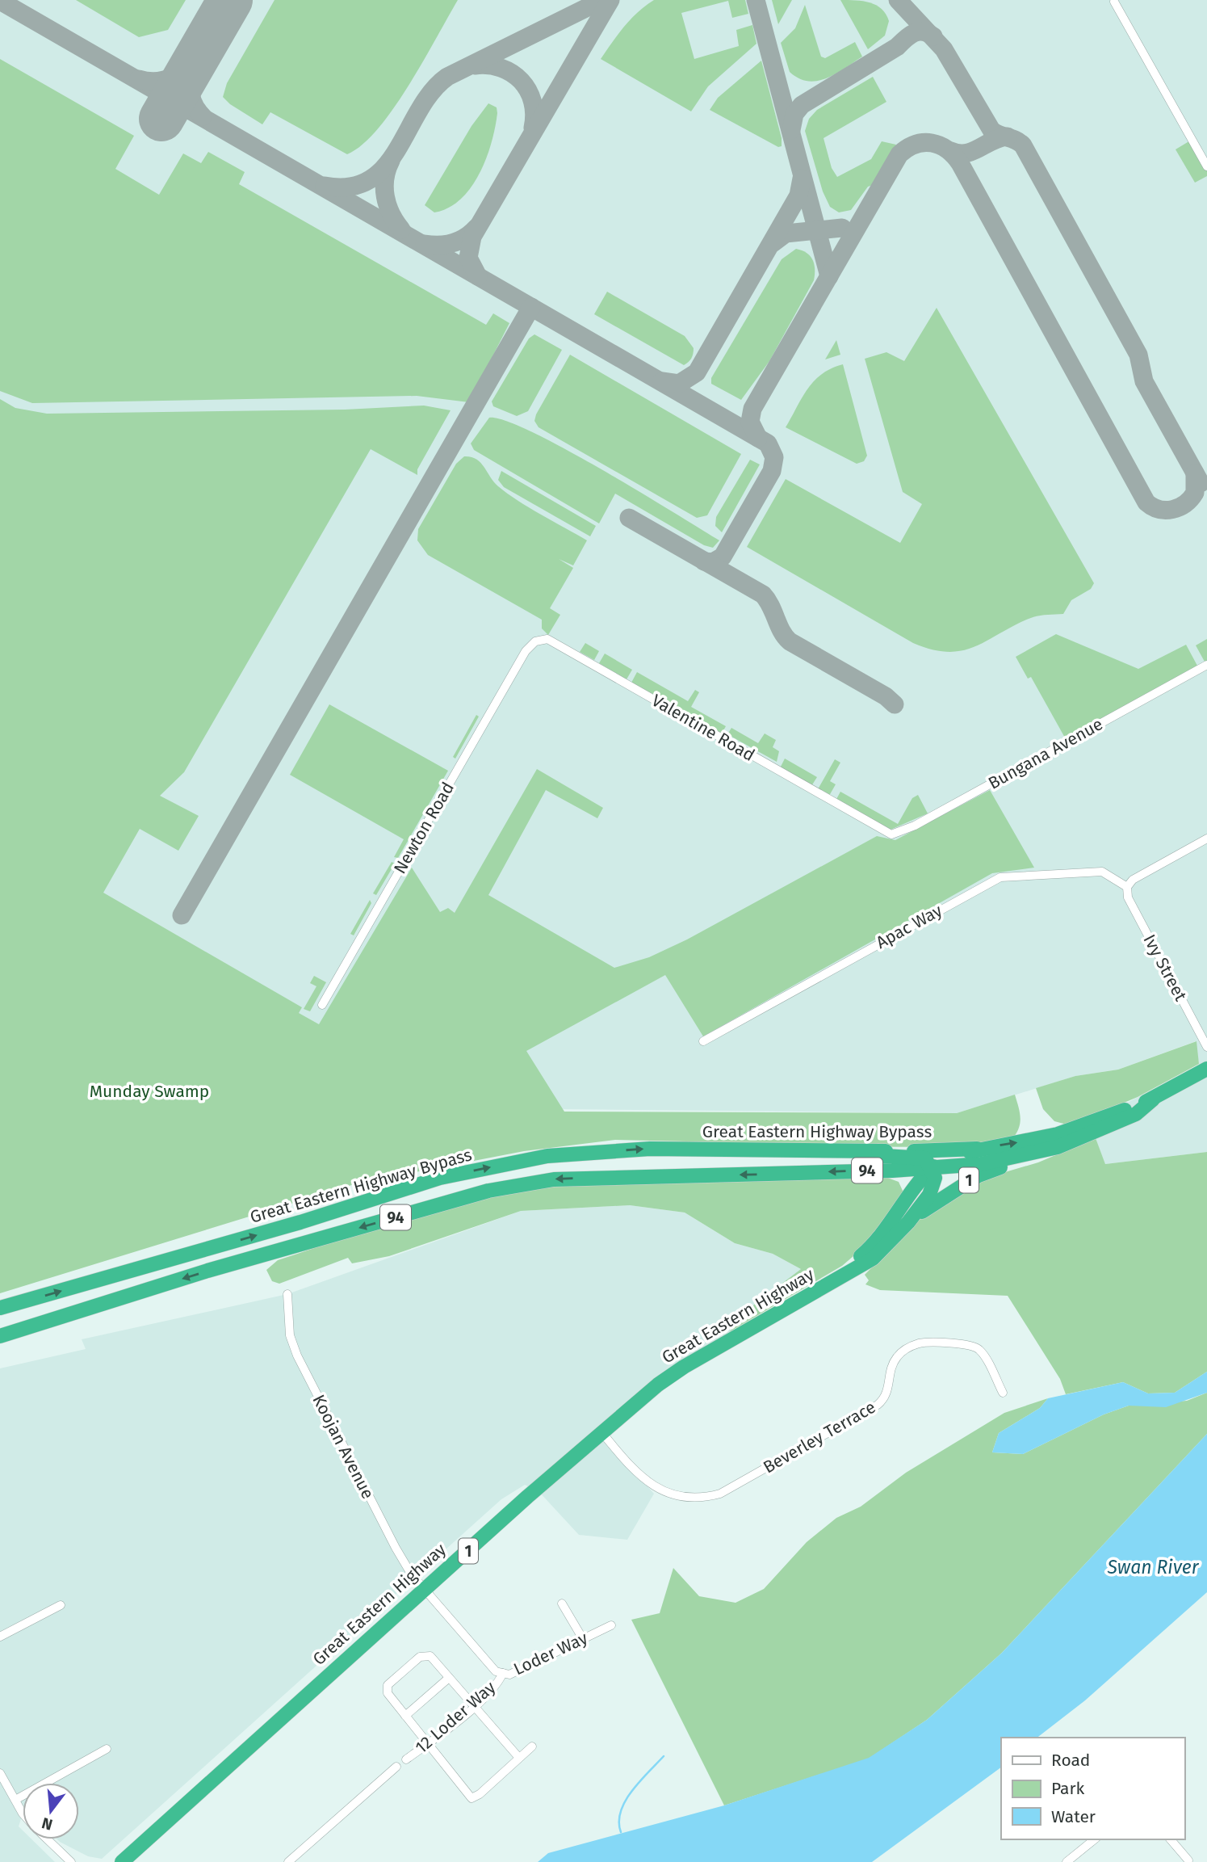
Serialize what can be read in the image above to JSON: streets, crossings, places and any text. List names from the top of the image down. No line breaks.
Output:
{"streets":{"highway":["Great Eastern Highway Bypass","94","1","Great Eastern Highway"],"street":["Valentine Road","Bungana Avenue","Newton Road","Apac Way","Ivy Street","Beverley Terrace","Koojan Avenue","Loder Way","12 Loder Way"]},"crossings":[["Valentine Road","Bungana Avenue"],["Valentine Road","Newton Road"],["Apac Way","Ivy Street"],["Great Eastern Highway Bypass","Great Eastern Highway"],["94","Great Eastern Highway"],["1","Great Eastern Highway"],["Great Eastern Highway","Beverley Terrace"],["Great Eastern Highway","Koojan Avenue"],["Great Eastern Highway","Loder Way"],["Koojan Avenue","Loder Way"],["Loder Way","12 Loder Way"]],"water":["Swan River"],"parks":["Munday Swamp"],"legend":["Road","Park","Water"],"north":"bottom"}
